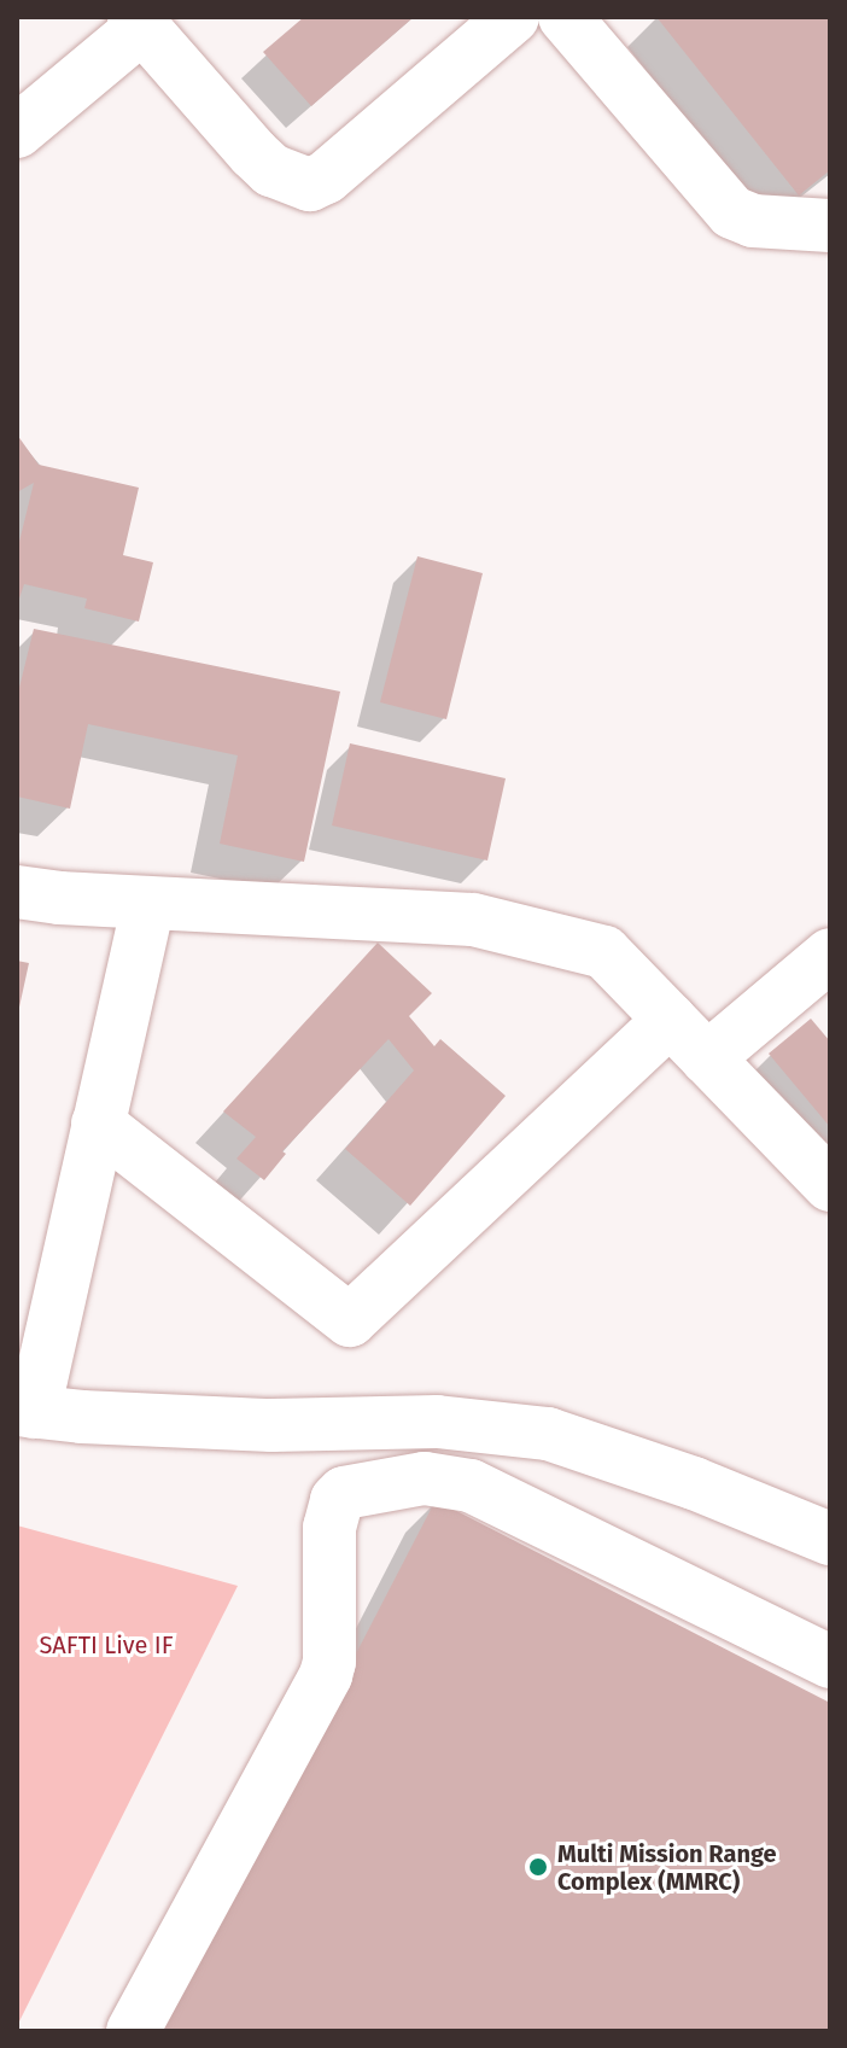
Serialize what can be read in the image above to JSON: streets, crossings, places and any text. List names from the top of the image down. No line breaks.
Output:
{"parks":["SAFTI Live IF"],"places":["Multi Mission Range Complex (MMRC)"]}
